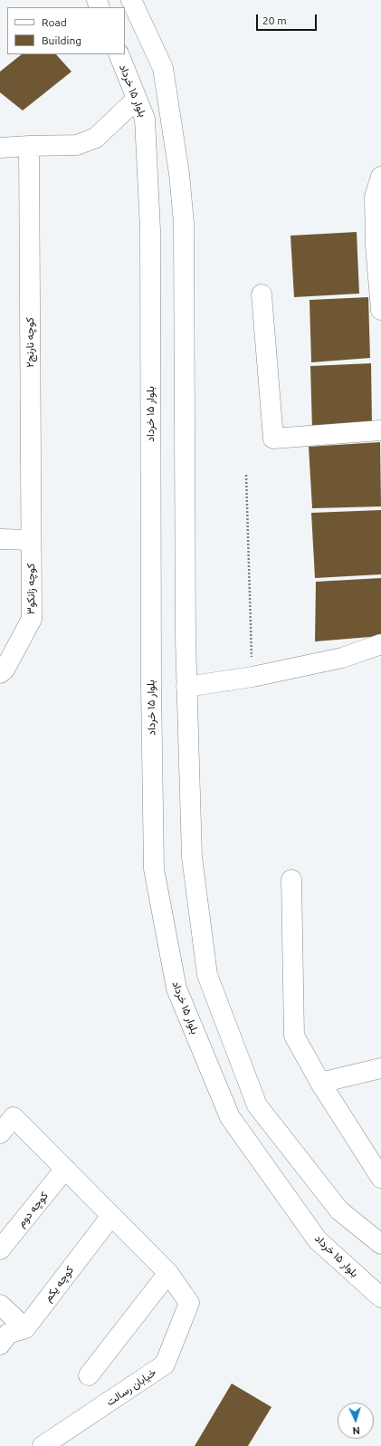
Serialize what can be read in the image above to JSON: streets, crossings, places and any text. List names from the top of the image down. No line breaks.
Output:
{"streets":{"street":["بلوار ۱۵ خرداد","کوچه نارنج۲","کوچه زانکو۳","کوچه دوم","کوچه یکم","خیابان رسالت"]},"crossings":[["کوچه نارنج۲","کوچه زانکو۳"]],"legend":["Road","Building"],"scale_bar":"20 m","north":"bottom"}
